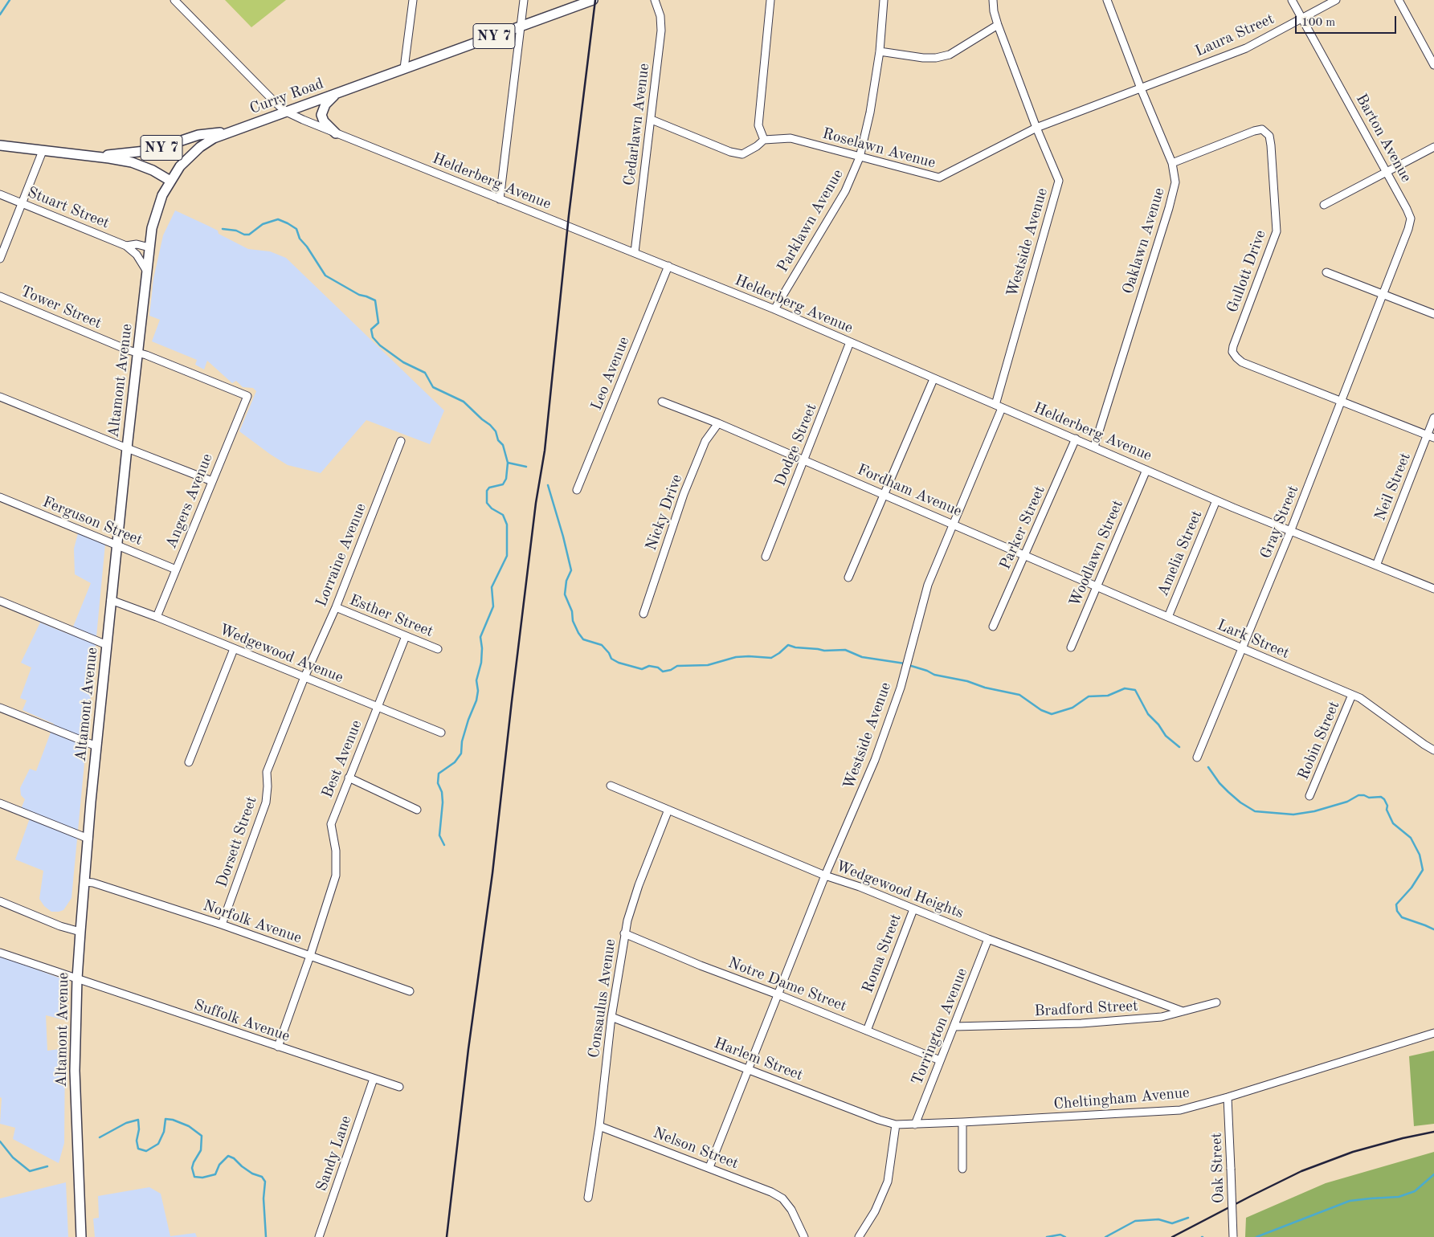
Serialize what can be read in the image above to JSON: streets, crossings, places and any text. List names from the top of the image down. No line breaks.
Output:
{"streets":{"main road":["NY 7","Curry Road","Altamont Avenue"],"street":["Laura Street","Cedarlawn Avenue","Barton Avenue","Roselawn Avenue","Helderberg Avenue","Stuart Street","Parklawn Avenue","Oaklawn Avenue","Westside Avenue","Gullott Drive","Tower Street","Leo Avenue","Dodge Street","Neil Street","Fordham Avenue","Angers Avenue","Nicky Drive","Ferguson Street","Gray Street","Parker Street","Woodlawn Street","Amelia Street","Lorraine Avenue","Esther Street","Lark Street","Wedgewood Avenue","Robin Street","Best Avenue","Dorsett Street","Wedgewood Heights","Norfolk Avenue","Roma Street","Notre Dame Street","Consaulus Avenue","Bradford Street","Suffolk Avenue","Torrington Avenue","Harlem Street","Cheltingham Avenue","Nelson Street","Sandy Lane","Oak Street"]},"crossings":[["Laura Street","Barton Avenue"],["Laura Street","Roselawn Avenue"],["Laura Street","Oaklawn Avenue"],["NY 7","Curry Road"],["NY 7","Altamont Avenue"],["Curry Road","Helderberg Avenue"],["Curry Road","Altamont Avenue"],["Cedarlawn Avenue","Helderberg Avenue"],["Barton Avenue","Gray Street"],["Roselawn Avenue","Parklawn Avenue"],["Roselawn Avenue","Oaklawn Avenue"],["Roselawn Avenue","Westside Avenue"],["Helderberg Avenue","Parklawn Avenue"],["Helderberg Avenue","Oaklawn Avenue"],["Helderberg Avenue","Westside Avenue"],["Helderberg Avenue","Leo Avenue"],["Helderberg Avenue","Dodge Street"],["Helderberg Avenue","Neil Street"],["Helderberg Avenue","Gray Street"],["Helderberg Avenue","Parker Street"],["Helderberg Avenue","Woodlawn Street"],["Helderberg Avenue","Amelia Street"],["Stuart Street","Altamont Avenue"],["Oaklawn Avenue","Gullott Drive"],["Westside Avenue","Fordham Avenue"],["Westside Avenue","Wedgewood Heights"],["Westside Avenue","Notre Dame Street"],["Westside Avenue","Harlem Street"],["Westside Avenue","Nelson Street"],["Gullott Drive","Gray Street"],["Tower Street","Altamont Avenue"],["Tower Street","Angers Avenue"],["Altamont Avenue","Ferguson Street"],["Altamont Avenue","Wedgewood Avenue"],["Altamont Avenue","Norfolk Avenue"],["Altamont Avenue","Suffolk Avenue"],["Dodge Street","Fordham Avenue"],["Fordham Avenue","Nicky Drive"],["Fordham Avenue","Parker Street"],["Fordham Avenue","Woodlawn Street"],["Fordham Avenue","Lark Street"],["Angers Avenue","Ferguson Street"],["Angers Avenue","Wedgewood Avenue"],["Gray Street","Lark Street"],["Amelia Street","Lark Street"],["Lorraine Avenue","Esther Street"],["Lorraine Avenue","Wedgewood Avenue"],["Lorraine Avenue","Dorsett Street"],["Esther Street","Best Avenue"],["Lark Street","Robin Street"],["Wedgewood Avenue","Best Avenue"],["Wedgewood Avenue","Dorsett Street"],["Best Avenue","Norfolk Avenue"],["Best Avenue","Suffolk Avenue"],["Dorsett Street","Norfolk Avenue"],["Wedgewood Heights","Roma Street"],["Wedgewood Heights","Consaulus Avenue"],["Wedgewood Heights","Bradford Street"],["Wedgewood Heights","Torrington Avenue"],["Roma Street","Notre Dame Street"],["Notre Dame Street","Consaulus Avenue"],["Notre Dame Street","Torrington Avenue"],["Consaulus Avenue","Harlem Street"],["Consaulus Avenue","Nelson Street"],["Bradford Street","Torrington Avenue"],["Suffolk Avenue","Sandy Lane"],["Torrington Avenue","Cheltingham Avenue"],["Harlem Street","Cheltingham Avenue"],["Cheltingham Avenue","Oak Street"]],"scale_bar":"100 m"}
